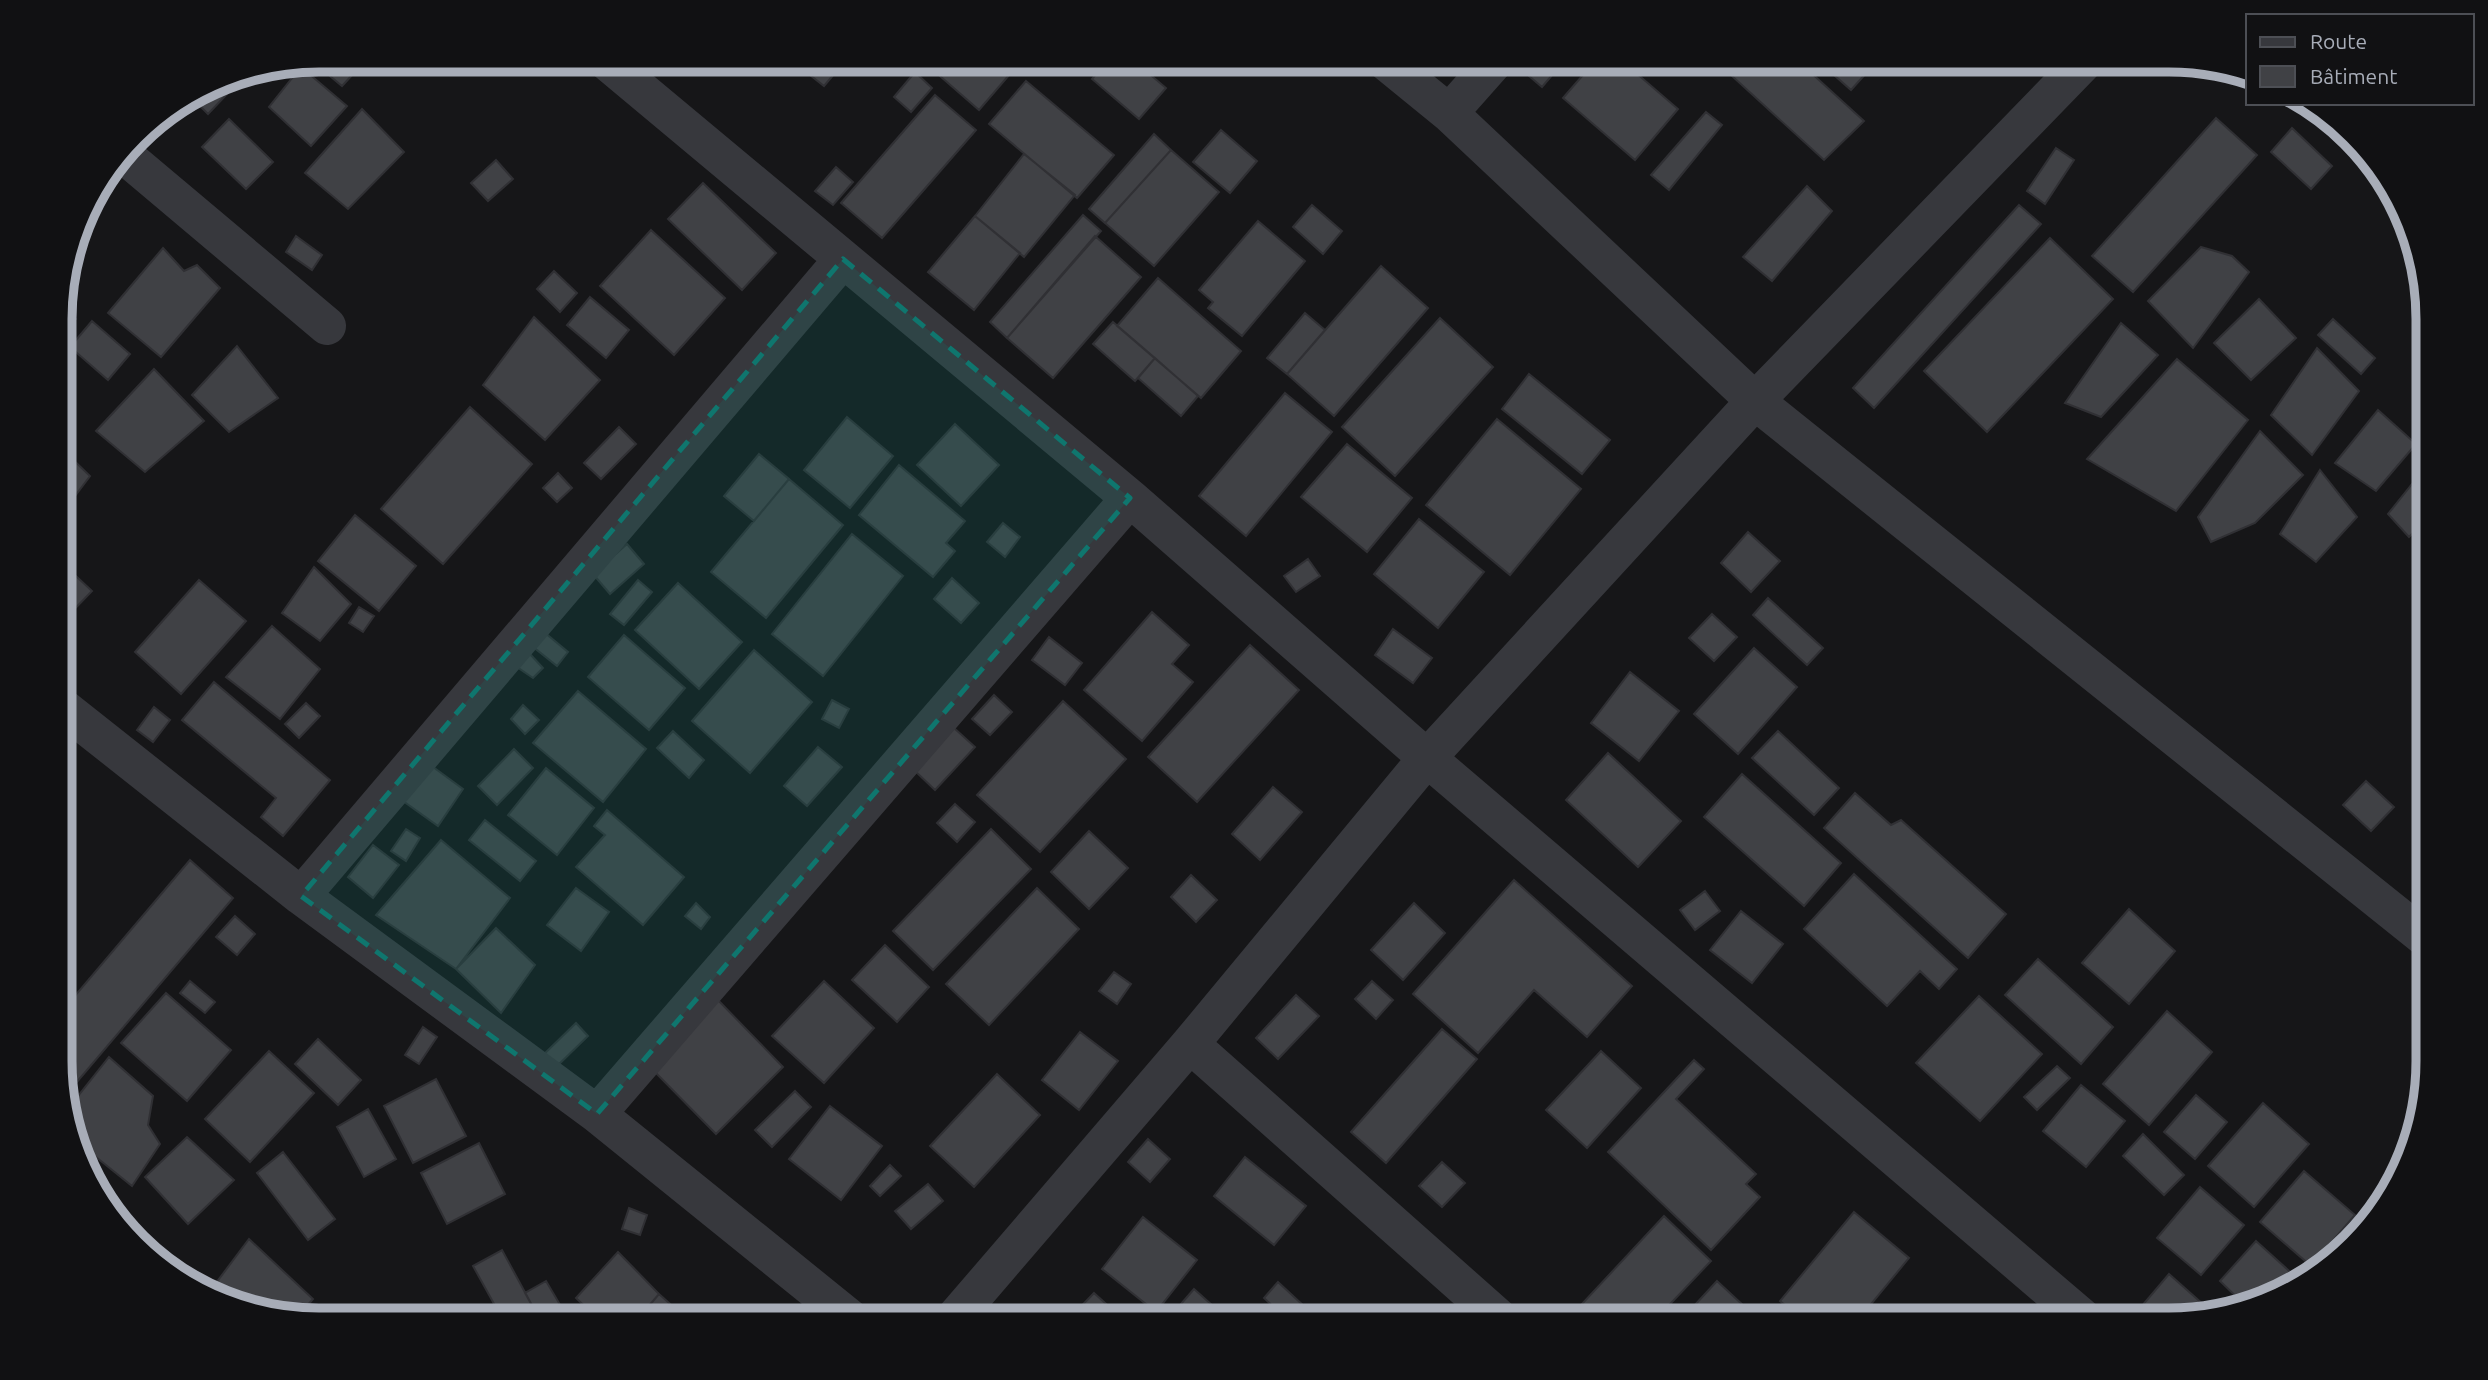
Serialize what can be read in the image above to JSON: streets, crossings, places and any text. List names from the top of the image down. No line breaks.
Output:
{"legend":["Route","Bâtiment"]}
